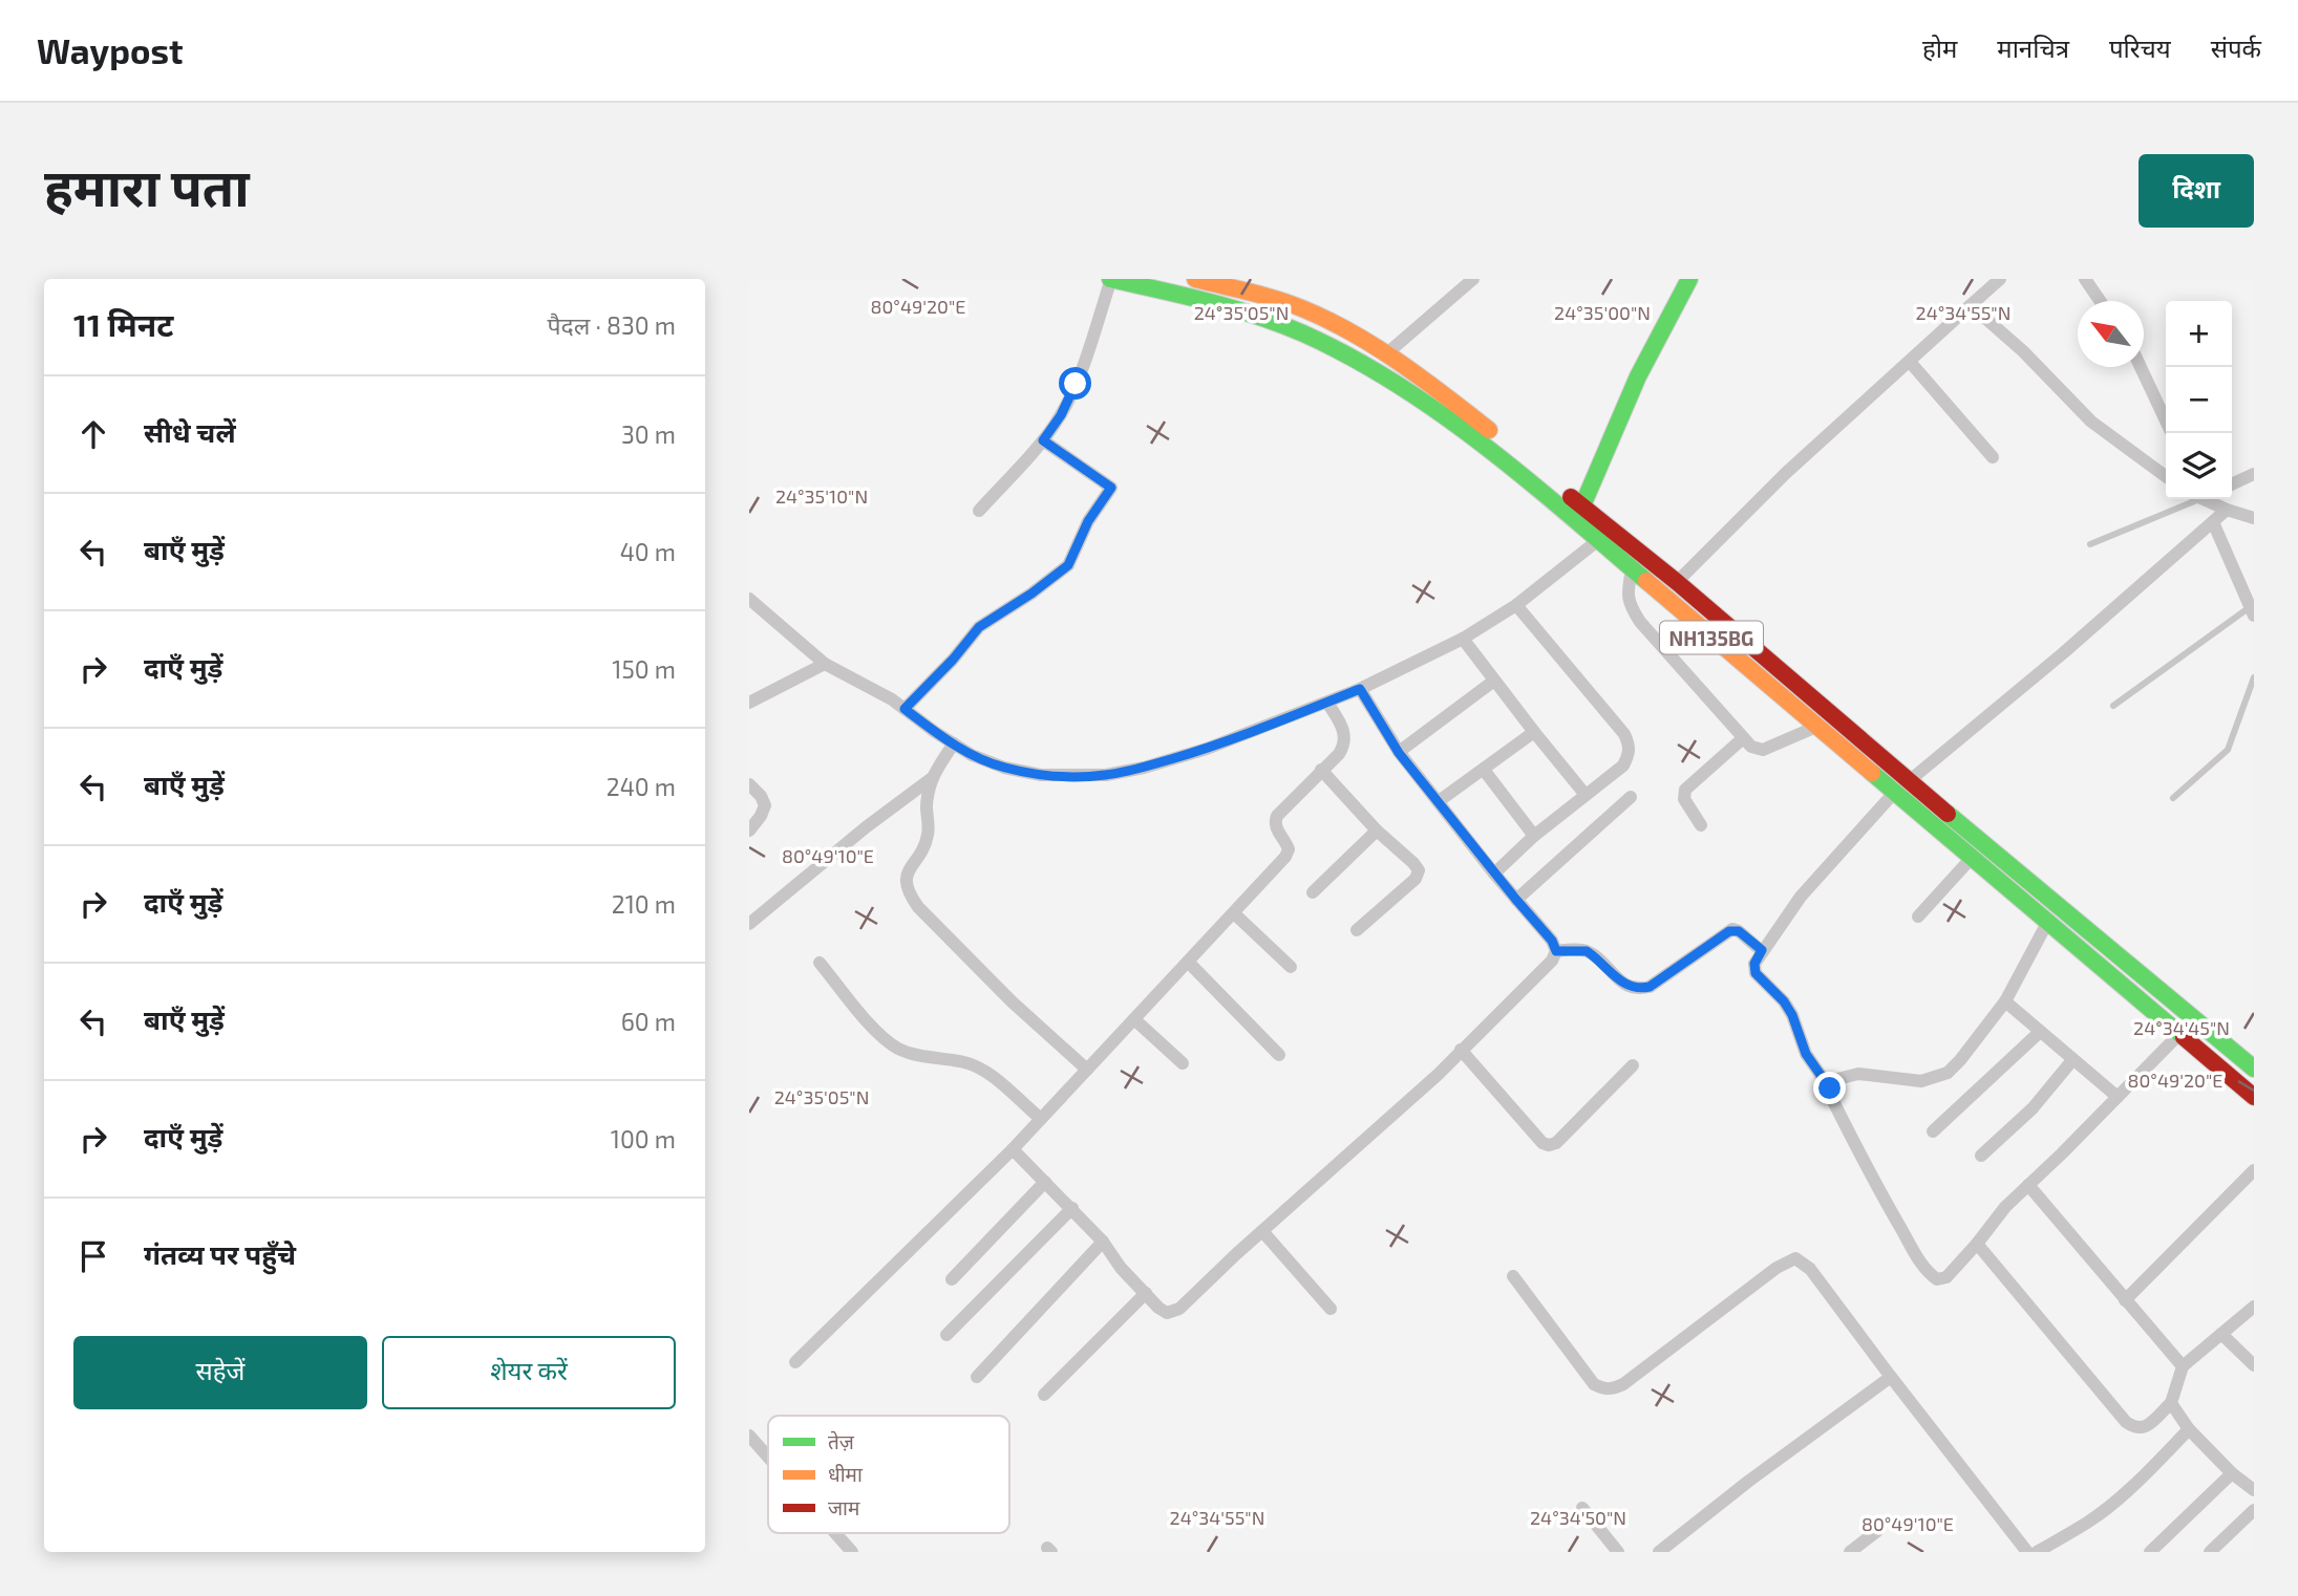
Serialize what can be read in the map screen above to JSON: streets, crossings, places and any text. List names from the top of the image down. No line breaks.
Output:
{"streets":{"main road":["NH135BG"]},"legend":["तेज़","धीमा","जाम"],"north":"top left","page":{"header":"Waypost","nav":["होम","मानचित्र","परिचय","संपर्क"],"buttons":["दिशा",["सहेजें","शेयर करें"]],"title":"हमारा पता","heading":["11 मिनट","पैदल · 830 m"],"map_buttons":["+","−"],"list":[["सीधे चलें","30 m"],["बाएँ मुड़ें","40 m"],["दाएँ मुड़ें","150 m"],["बाएँ मुड़ें","240 m"],["दाएँ मुड़ें","210 m"],["बाएँ मुड़ें","60 m"],["दाएँ मुड़ें","100 m"],"गंतव्य पर पहुँचे"]},"coordinates":["80°49'20\"E","24°35'05\"N","24°35'00\"N","24°34'55\"N","24°35'10\"N","80°49'10\"E","24°34'45\"N","24°34'50\"N"]}
